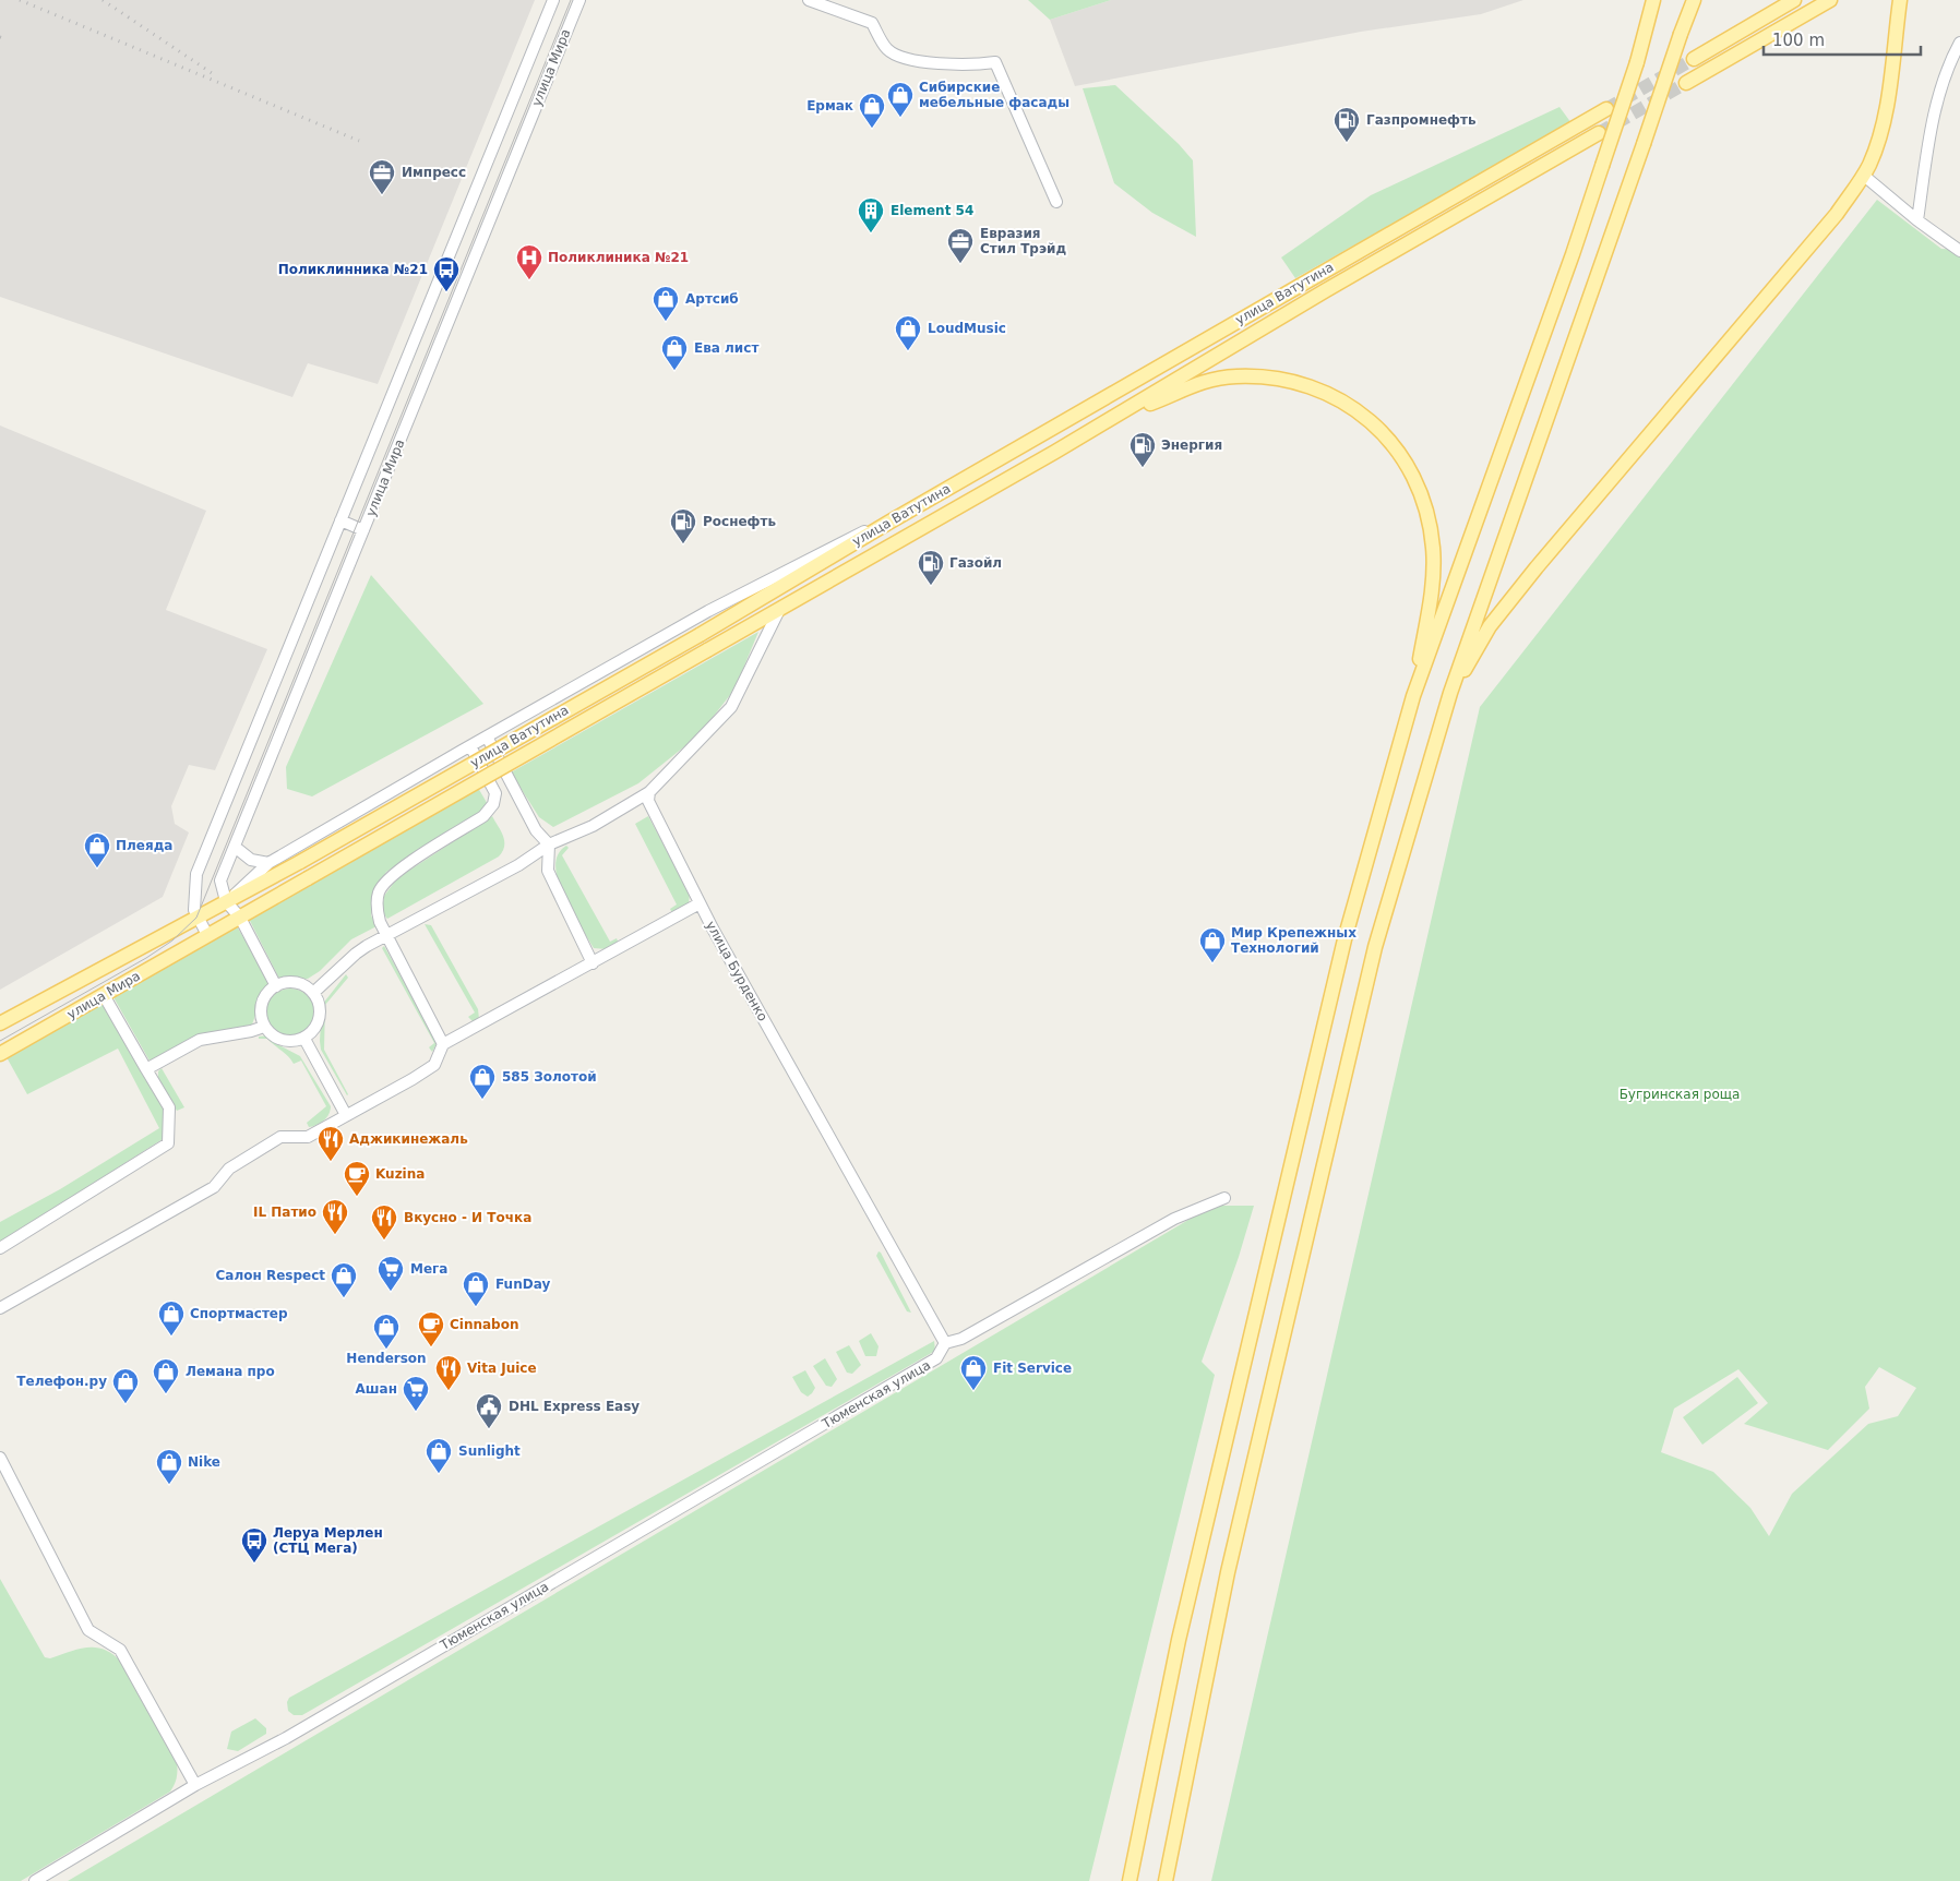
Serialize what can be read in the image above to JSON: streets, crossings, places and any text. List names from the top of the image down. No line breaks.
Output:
{"streets":{"main road":["улица Мира","улица Ватутина"],"street":["улица Бурденко","Тюменская улица"]},"crossings":[["улица Мира","улица Ватутина"],["улица Бурденко","Тюменская улица"]],"parks":["Бугринская роща"],"places":{"shop":["Сибирские мебельные фасады","Ермак","Артсиб","LoudMusic","Ева лист","Плеяда","Мир Крепежных Технологий","585 Золотой","Салон Respect","FunDay","Спортмастер","Henderson","Fit Service","Лемана про","Телефон.ру","Sunlight","Nike"],"fuel station":["Газпромнефть","Энергия","Роснефть","Газойл"],"office":["Импресс","Евразия Стил Трэйд"],"building":["Element 54"],"hospital":["Поликлиника №21"],"bus stop":["Поликлинника №21","Леруа Мерлен (СТЦ Мега)"],"restaurant":["Аджикинежаль","IL Патио","Вкусно - И Точка","Vita Juice"],"cafe":["Kuzina","Cinnabon"],"supermarket":["Мега","Ашан"],"public building":["DHL Express Easy"]},"scale_bar":"100 m"}
